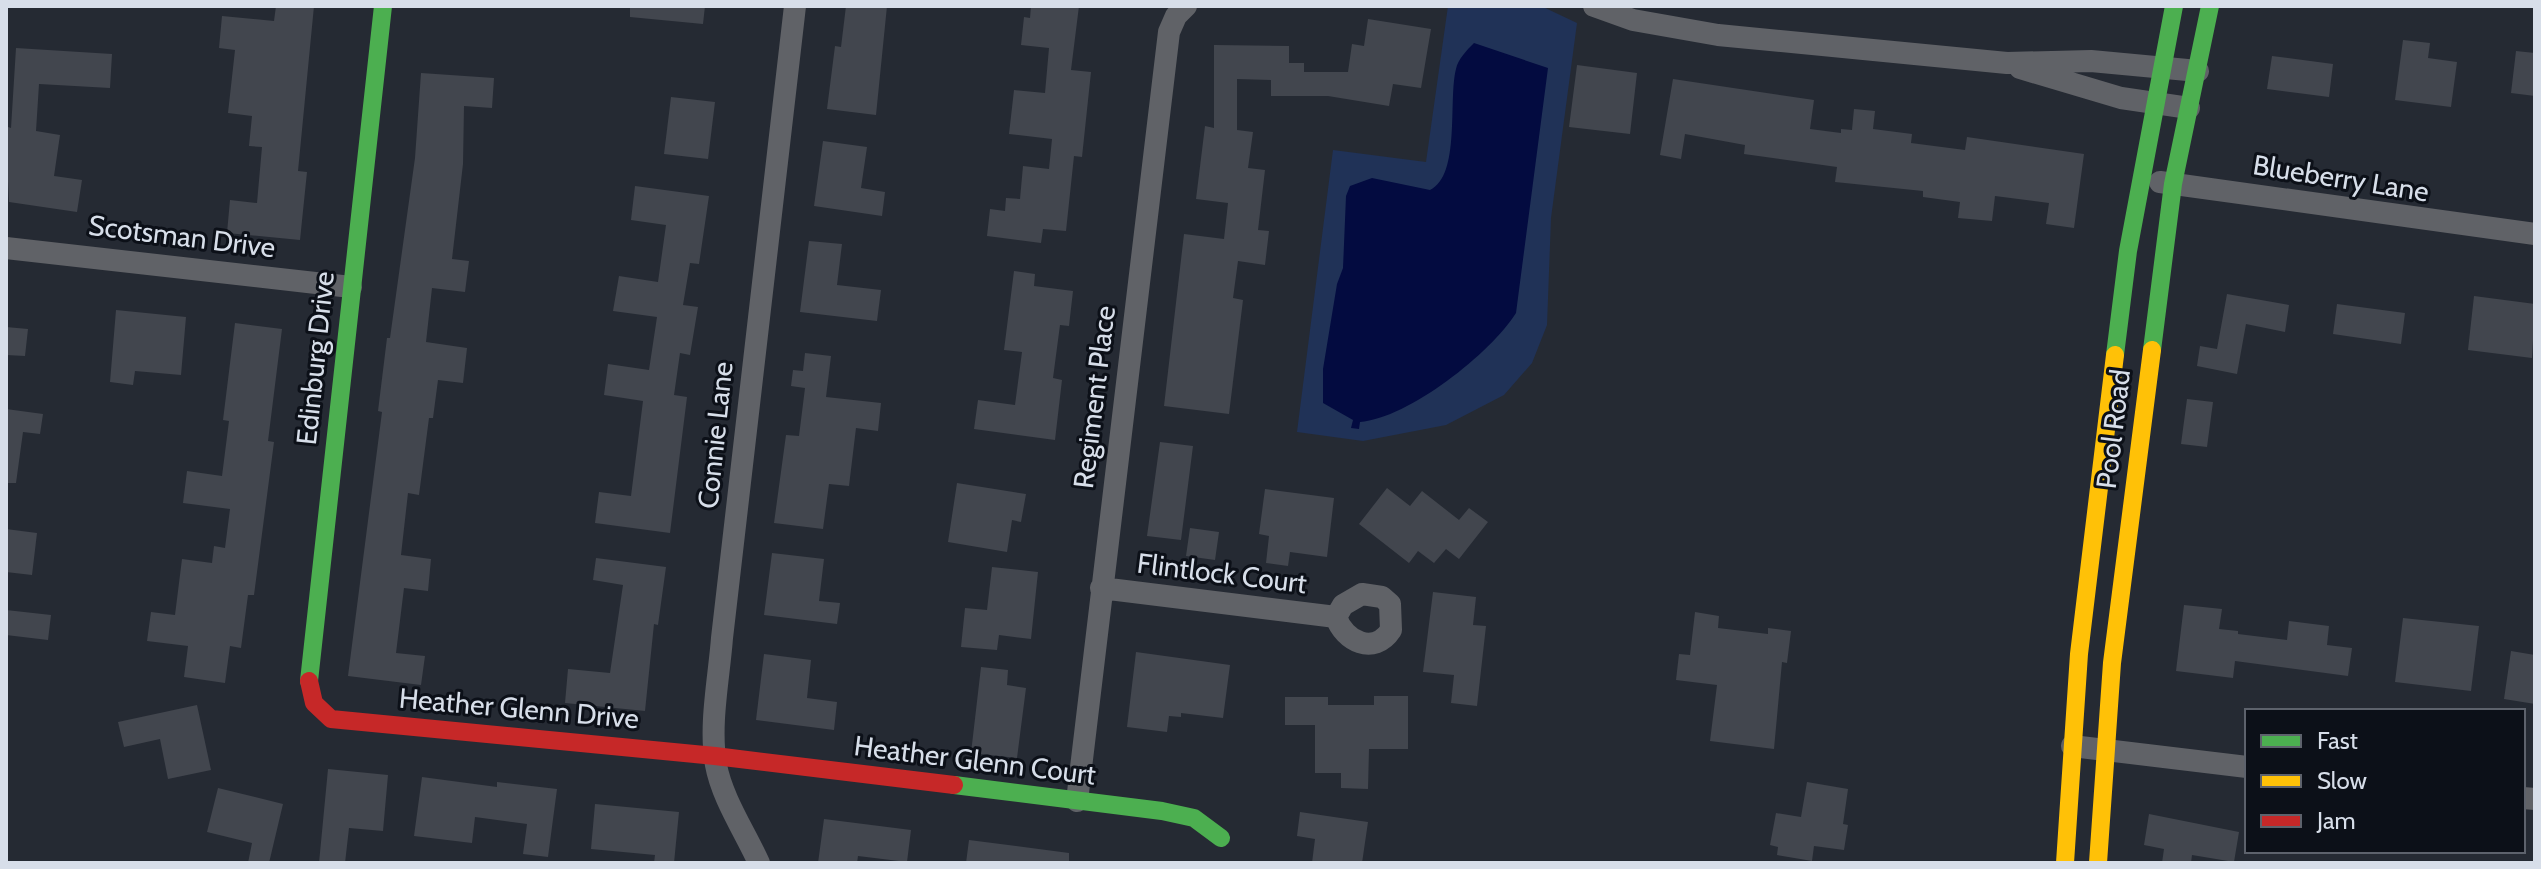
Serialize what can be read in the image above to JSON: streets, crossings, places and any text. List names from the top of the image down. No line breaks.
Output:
{"streets":{"main road":["Edinburg Drive","Pool Road","Heather Glenn Drive","Heather Glenn Court"],"street":["Blueberry Lane","Scotsman Drive","Regiment Place","Connie Lane","Flintlock Court"]},"crossings":[["Blueberry Lane","Pool Road"],["Scotsman Drive","Edinburg Drive"],["Edinburg Drive","Heather Glenn Drive"],["Regiment Place","Flintlock Court"],["Regiment Place","Heather Glenn Court"],["Connie Lane","Heather Glenn Drive"],["Connie Lane","Heather Glenn Court"],["Heather Glenn Drive","Heather Glenn Court"]],"legend":["Fast","Slow","Jam"]}
